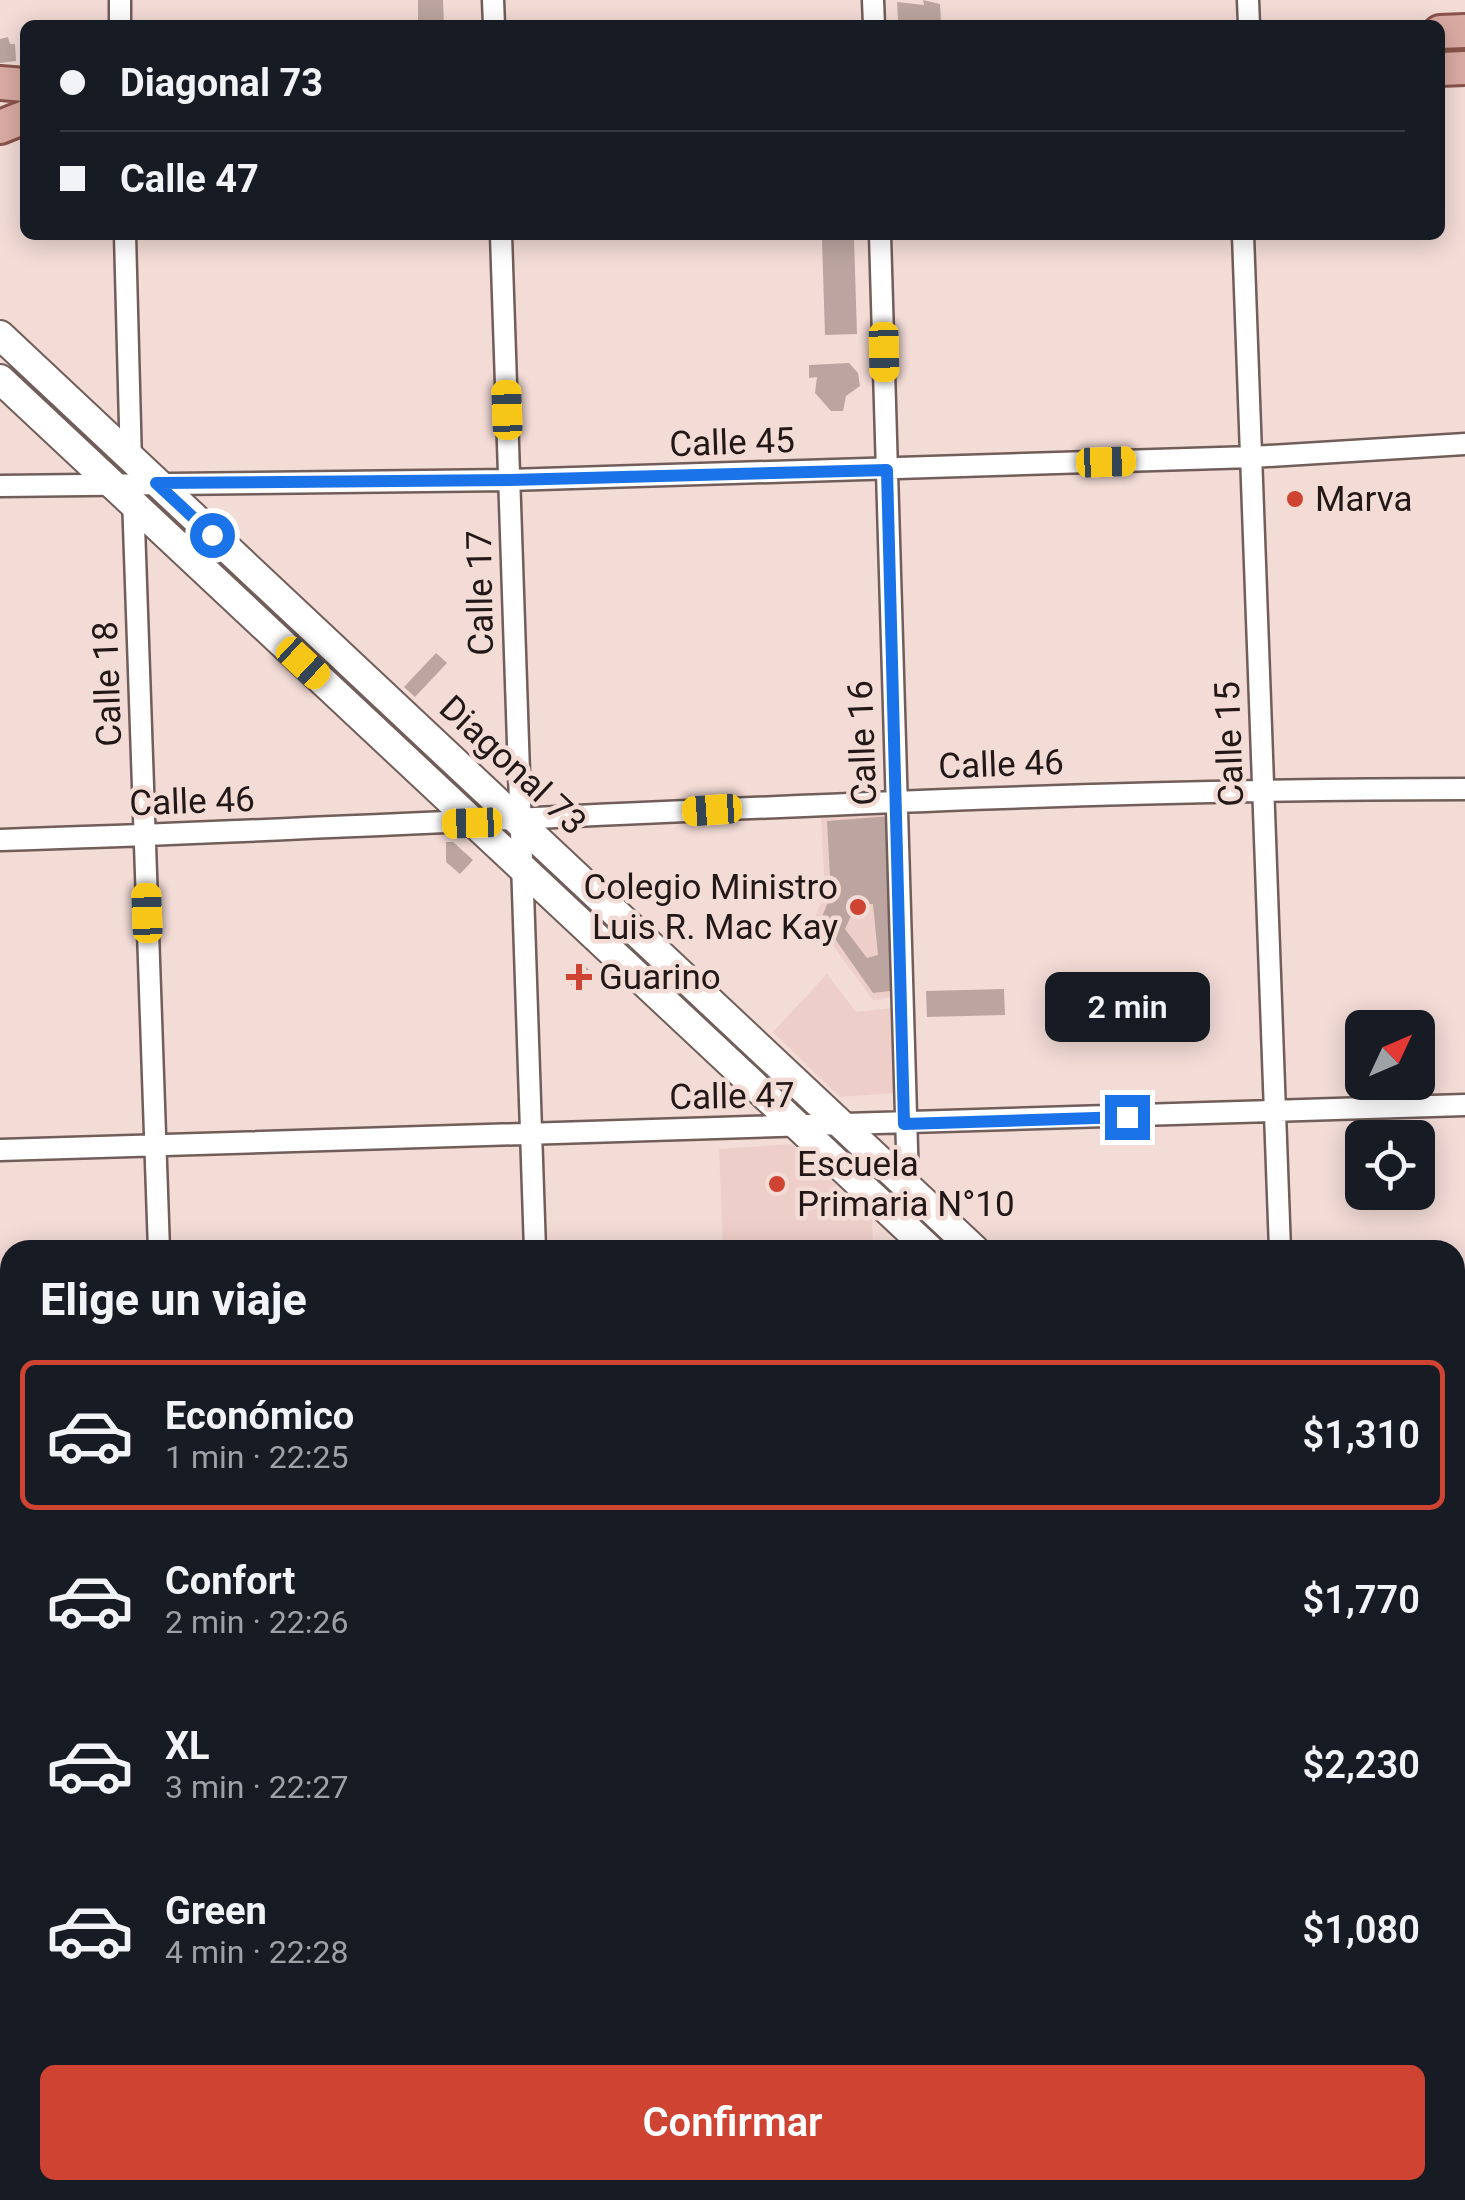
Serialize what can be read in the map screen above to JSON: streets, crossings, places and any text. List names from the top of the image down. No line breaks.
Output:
{"streets":{"main road":["Diagonal 73"],"street":["Calle 45","Calle 17","Calle 18","Calle 16","Calle 15","Calle 46","Calle 47"]},"crossings":[["Calle 45","Calle 17"],["Calle 45","Calle 18"],["Calle 45","Calle 16"],["Calle 45","Calle 15"],["Calle 45","Diagonal 73"],["Calle 17","Calle 46"],["Calle 17","Diagonal 73"],["Calle 17","Calle 47"],["Calle 18","Calle 46"],["Calle 18","Diagonal 73"],["Calle 18","Calle 47"],["Calle 16","Calle 46"],["Calle 16","Diagonal 73"],["Calle 16","Calle 47"],["Calle 15","Calle 46"],["Calle 15","Calle 47"],["Calle 46","Diagonal 73"],["Diagonal 73","Calle 47"]],"places":{"other":["Marva","Colegio Ministro Luis R. Mac Kay","Escuela Primaria N°10"],"health":["Guarino"]},"north":"top right","page":{"banner":["Diagonal 73","Calle 47"],"bubble":"2 min","heading":"Elige un viaje","list":[{"name":"Económico","note":"1 min · 22:25","value":"$1,310"},{"name":"Confort","note":"2 min · 22:26","value":"$1,770"},{"name":"XL","note":"3 min · 22:27","value":"$2,230"},{"name":"Green","note":"4 min · 22:28","value":"$1,080"}],"buttons":"Confirmar"}}
